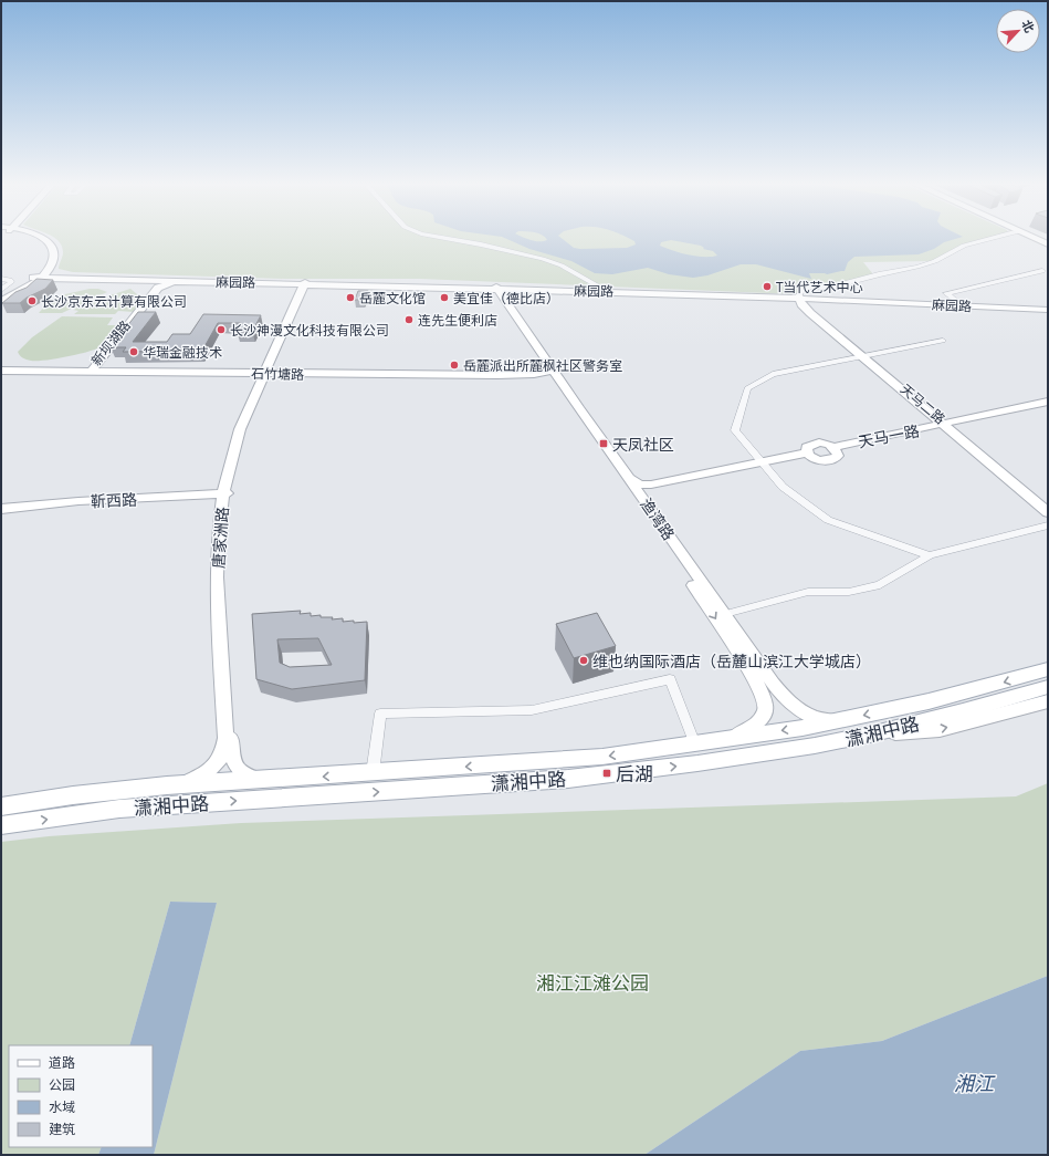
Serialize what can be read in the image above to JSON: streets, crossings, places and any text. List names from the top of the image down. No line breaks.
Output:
{"streets":{"main road":["麻园路","新坝湖路","石竹塘路","天马二路","天马一路","靳西路","渔湾路","唐家洲路","潇湘中路"]},"crossings":[["麻园路","新坝湖路"],["麻园路","渔湾路"],["麻园路","唐家洲路"],["新坝湖路","石竹塘路"],["石竹塘路","渔湾路"],["石竹塘路","唐家洲路"],["天马二路","天马一路"],["天马一路","渔湾路"],["靳西路","唐家洲路"],["渔湾路","潇湘中路"],["唐家洲路","潇湘中路"]],"water":["湘江"],"parks":["湘江江滩公园"],"places":{"other":["T当代艺术中心","岳麓文化馆","美宜佳（德比店）","长沙京东云计算有限公司","连先生便利店","长沙神漫文化科技有限公司","华瑞金融技术","岳麓派出所麓枫社区警务室","维也纳国际酒店（岳麓山滨江大学城店）"],"transit":["天凤社区","后湖"]},"legend":["道路","公园","水域","建筑"],"north":"top right"}
